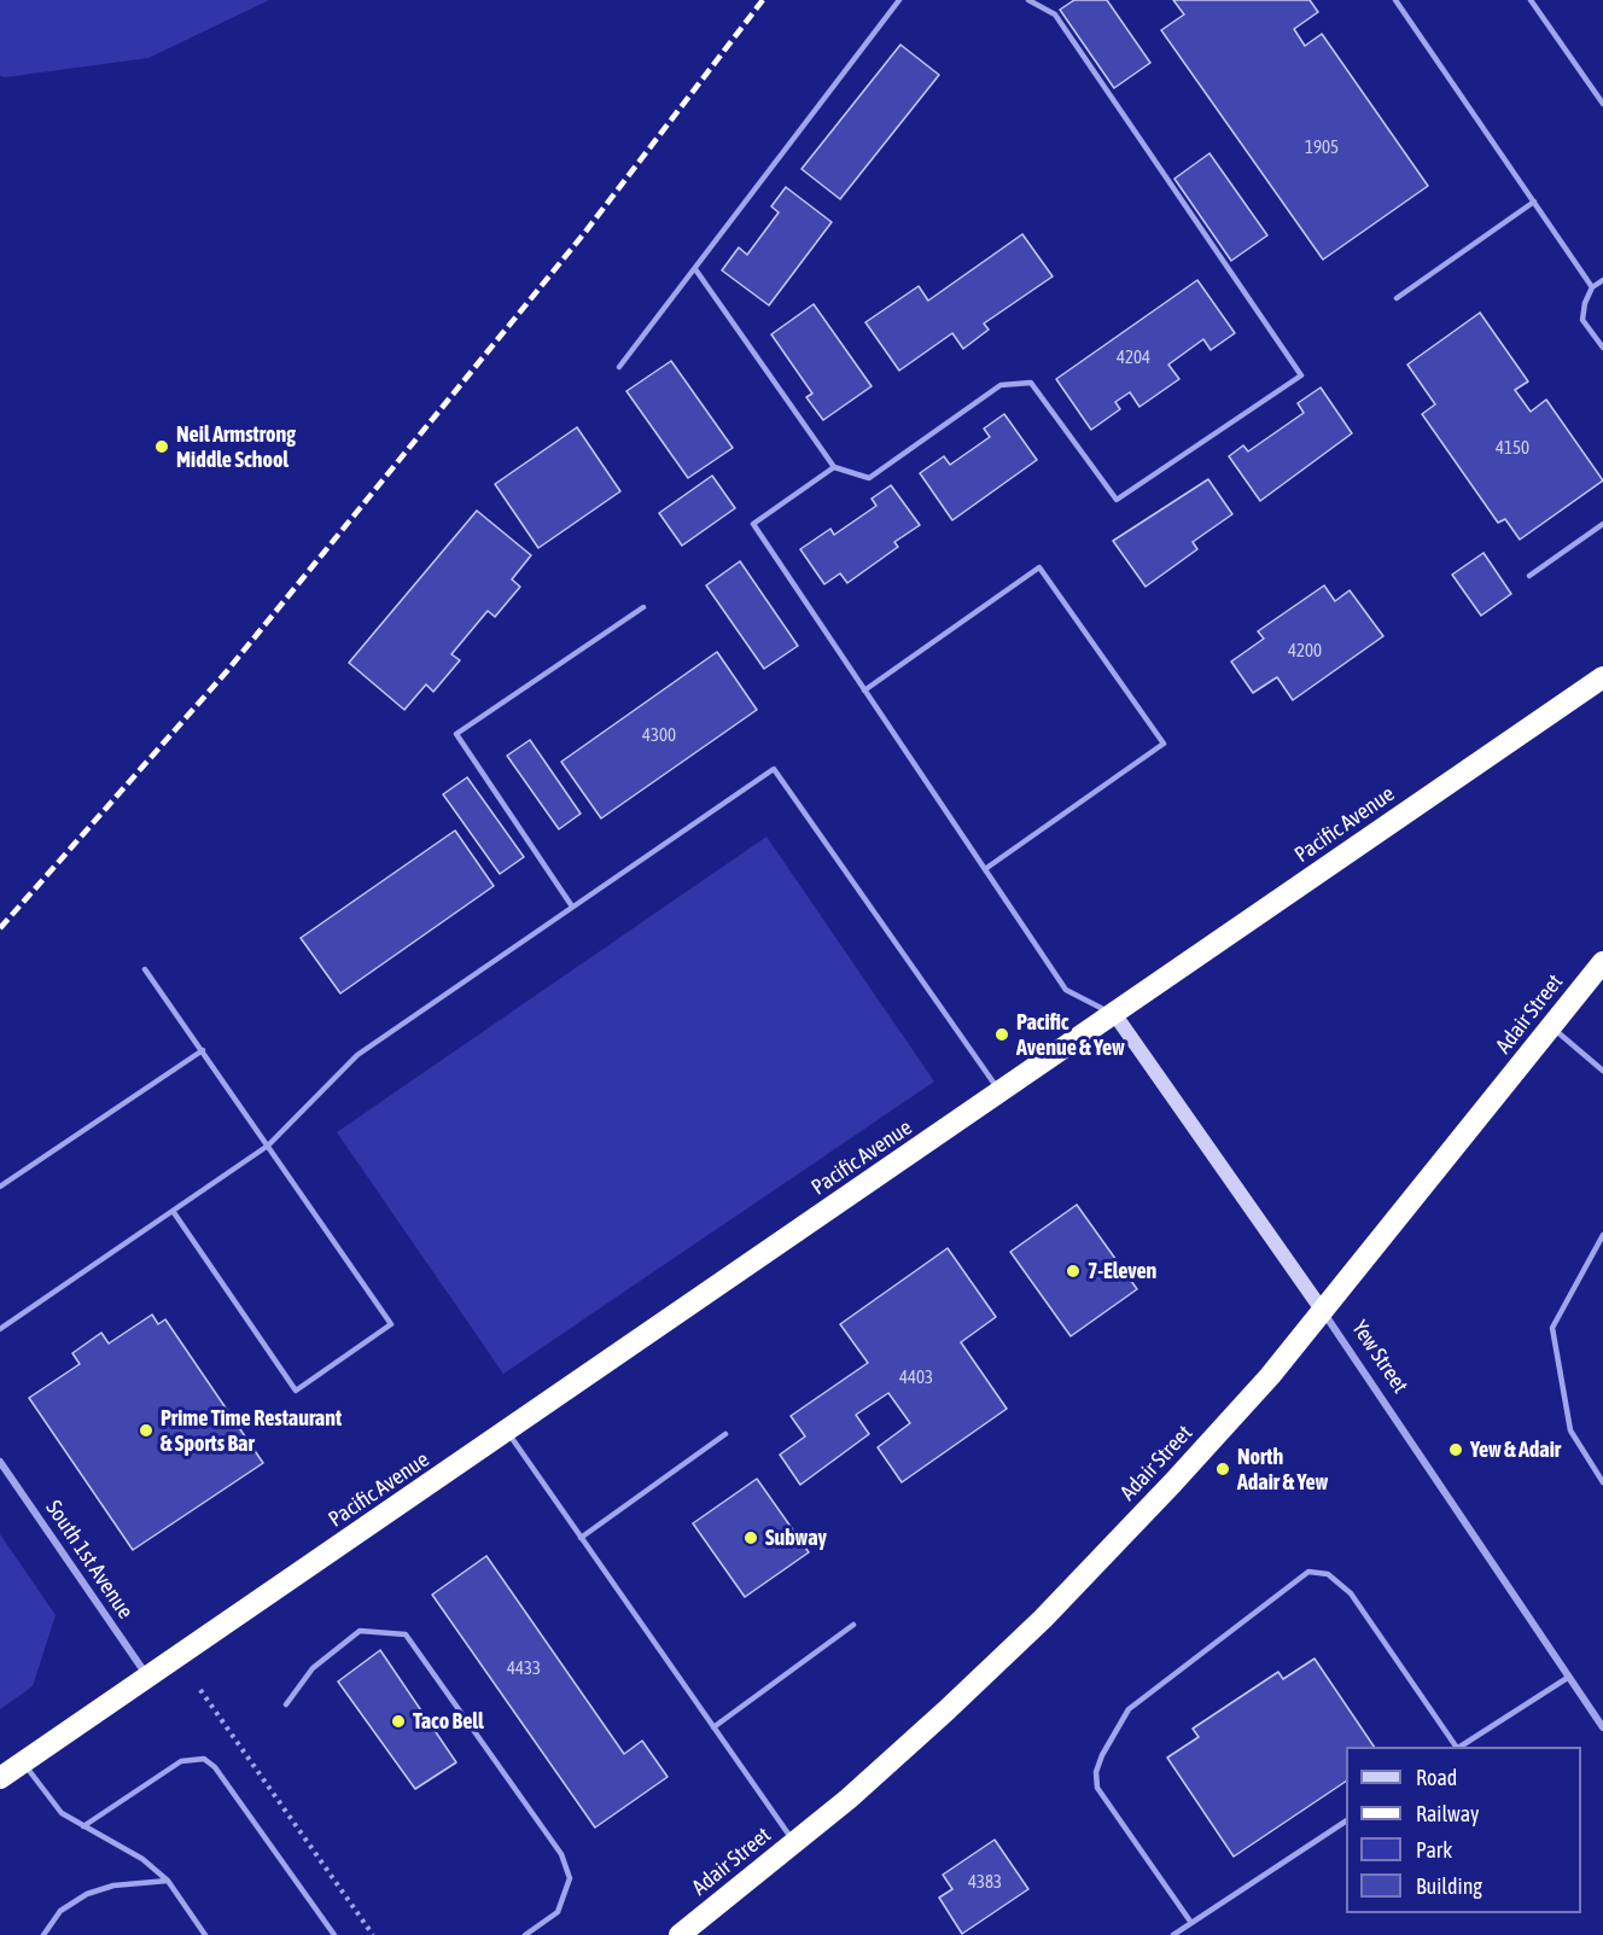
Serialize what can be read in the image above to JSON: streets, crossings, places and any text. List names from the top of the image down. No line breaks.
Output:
{"streets":{"highway":["Pacific Avenue","Adair Street"],"street":["Yew Street","South 1st Avenue"]},"crossings":[["Pacific Avenue","Yew Street"],["Pacific Avenue","South 1st Avenue"],["Adair Street","Yew Street"]],"places":["Neil Armstrong Middle School","Pacific Avenue & Yew","7-Eleven","Prime Time Restaurant & Sports Bar","Yew & Adair","North Adair & Yew","Subway","Taco Bell"],"house_numbers":["1905","4204","4150","4200","4300","4403","4433","4383"],"legend":["Road","Railway","Park","Building"]}
